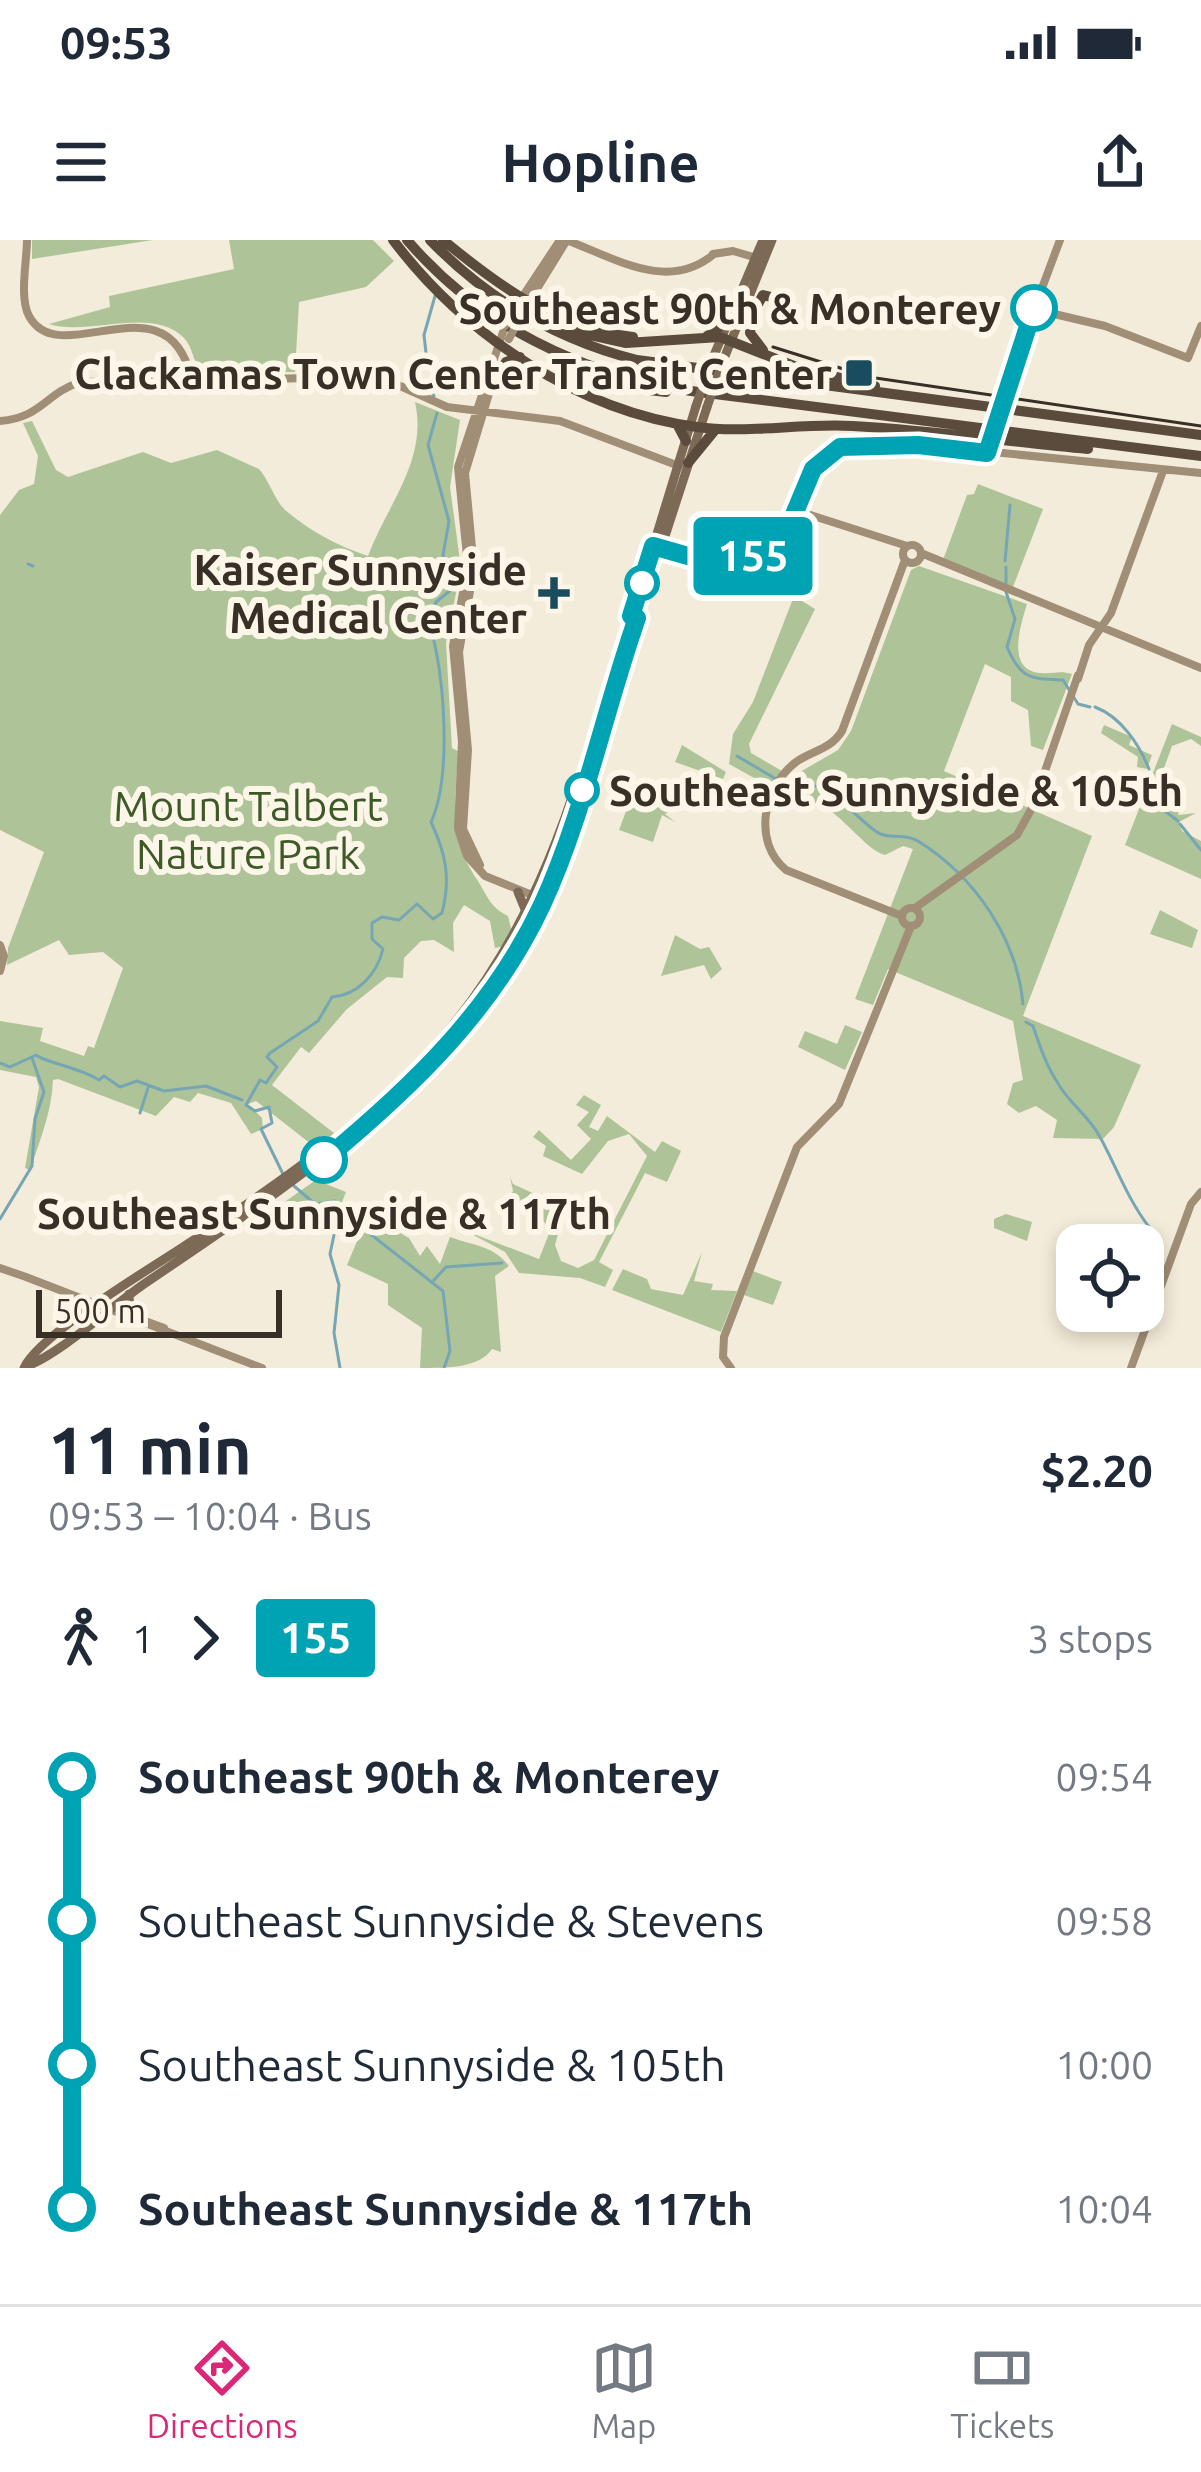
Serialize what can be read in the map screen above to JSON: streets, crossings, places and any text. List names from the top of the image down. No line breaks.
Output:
{"parks":["Mount Talbert Nature Park"],"places":{"other":["Southeast 90th & Monterey","Southeast Sunnyside & 105th","Southeast Sunnyside & 117th"],"transit":["Clackamas Town Center Transit Center"],"health":["Kaiser Sunnyside Medical Center"]},"lines":["bus line 155"],"scale_bar":"500 m","page":{"status":"09:53","header":"Hopline","on_map":"155","scale":"500 m","heading":["11 min","09:53 – 10:04 · Bus","$2.20"],"legs":["1","155","3 stops"],"list":[{"name":"Southeast 90th & Monterey","value":"09:54"},{"name":"Southeast Sunnyside & Stevens","value":"09:58"},{"name":"Southeast Sunnyside & 105th","value":"10:00"},{"name":"Southeast Sunnyside & 117th","value":"10:04"}],"tabs":["Directions","Map","Tickets"]}}
